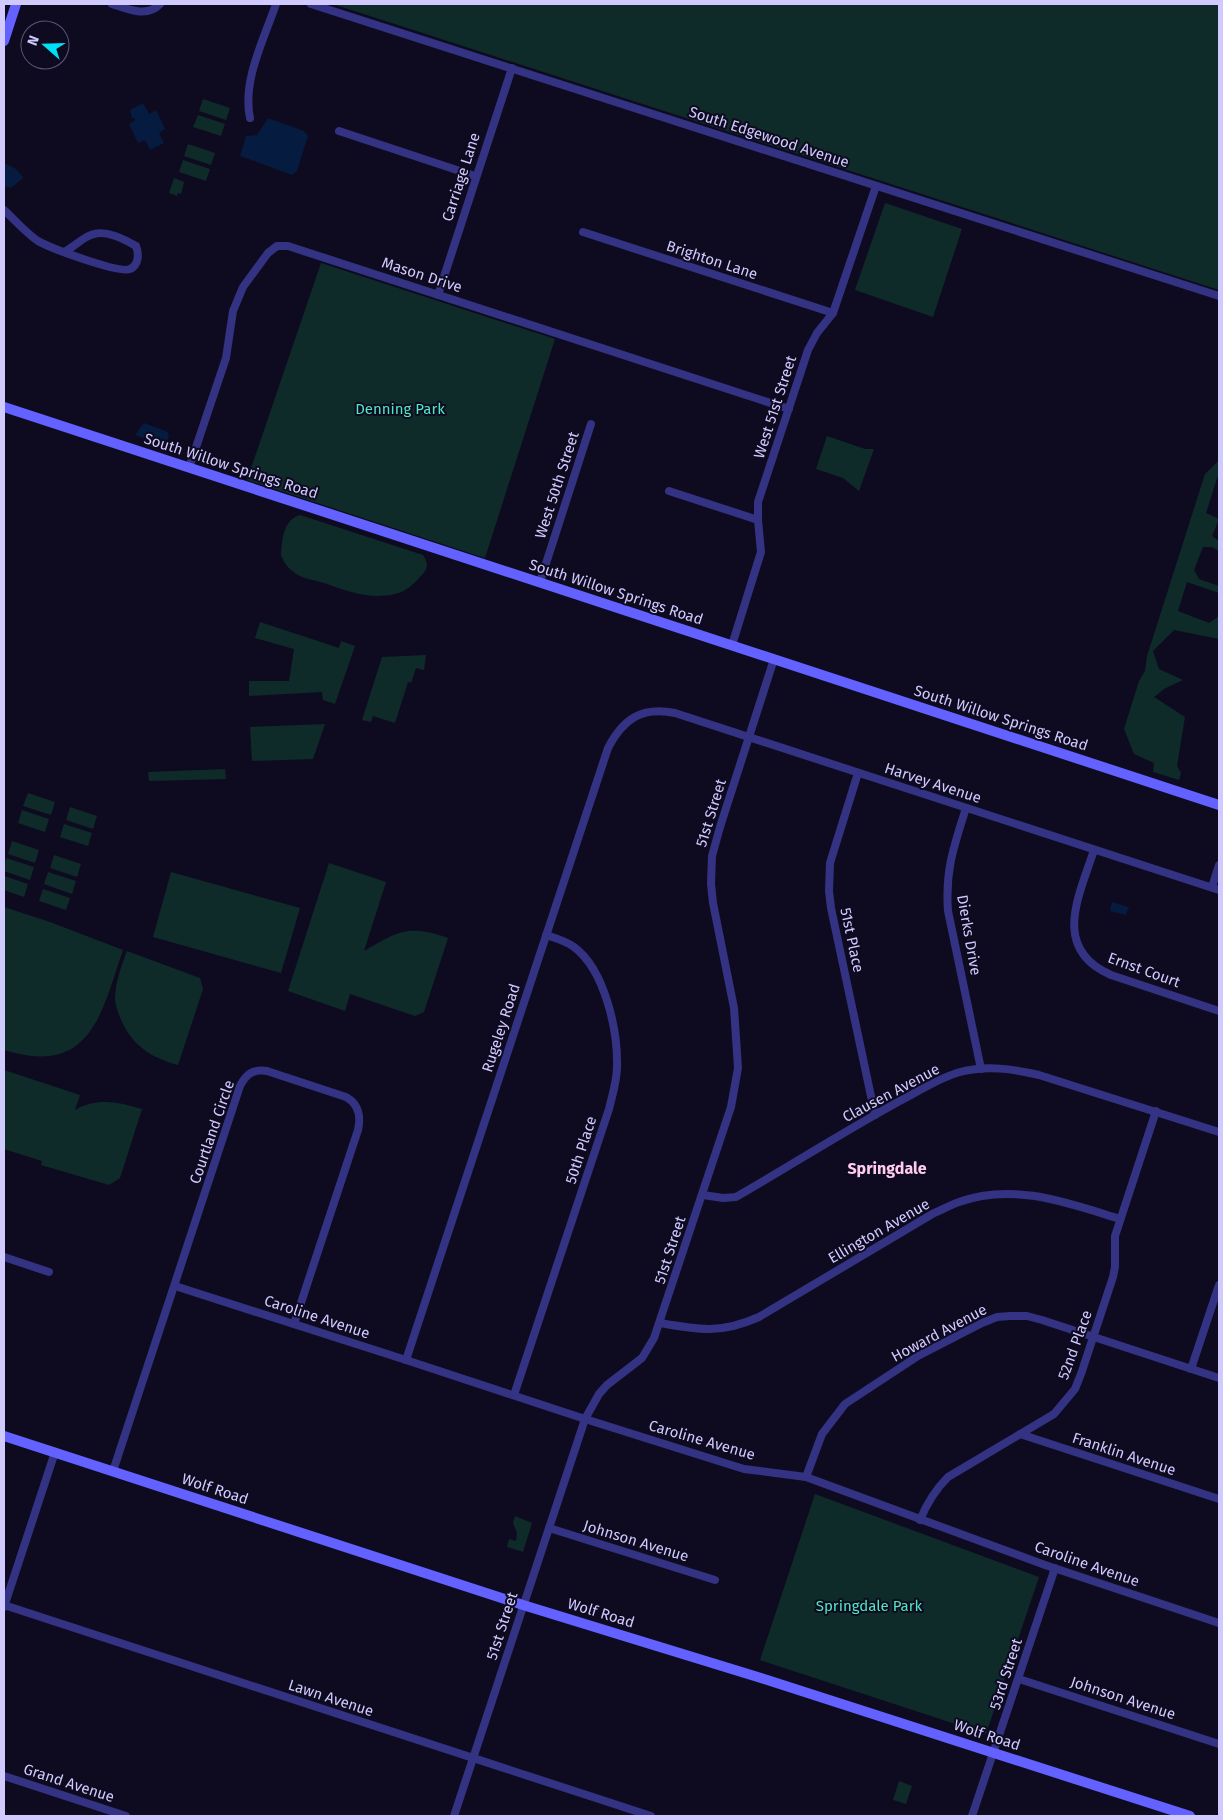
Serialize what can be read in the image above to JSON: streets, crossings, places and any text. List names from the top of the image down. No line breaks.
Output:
{"streets":{"main road":["South Willow Springs Road","Wolf Road"],"street":["South Edgewood Avenue","Carriage Lane","Brighton Lane","Mason Drive","West 51st Street","West 50th Street","Harvey Avenue","51st Street","Dierks Drive","51st Place","Ernst Court","Rugeley Road","Clausen Avenue","Courtland Circle","50th Place","Ellington Avenue","Caroline Avenue","Howard Avenue","52nd Place","Franklin Avenue","Johnson Avenue","53rd Street","Lawn Avenue","Grand Avenue"]},"crossings":[["South Edgewood Avenue","Carriage Lane"],["South Edgewood Avenue","West 51st Street"],["Carriage Lane","Mason Drive"],["Brighton Lane","West 51st Street"],["Mason Drive","West 51st Street"],["Mason Drive","South Willow Springs Road"],["West 51st Street","South Willow Springs Road"],["South Willow Springs Road","West 50th Street"],["South Willow Springs Road","51st Street"],["Harvey Avenue","51st Street"],["Harvey Avenue","Dierks Drive"],["Harvey Avenue","51st Place"],["Harvey Avenue","Ernst Court"],["Harvey Avenue","Rugeley Road"],["51st Street","Clausen Avenue"],["51st Street","Ellington Avenue"],["51st Street","Caroline Avenue"],["51st Street","Wolf Road"],["51st Street","Johnson Avenue"],["51st Street","Lawn Avenue"],["Dierks Drive","Clausen Avenue"],["51st Place","Clausen Avenue"],["Rugeley Road","50th Place"],["Rugeley Road","Caroline Avenue"],["Clausen Avenue","52nd Place"],["Courtland Circle","Caroline Avenue"],["Courtland Circle","Wolf Road"],["50th Place","Caroline Avenue"],["Ellington Avenue","52nd Place"],["Caroline Avenue","Howard Avenue"],["Caroline Avenue","52nd Place"],["Caroline Avenue","53rd Street"],["Howard Avenue","52nd Place"],["52nd Place","Franklin Avenue"],["Wolf Road","53rd Street"],["Johnson Avenue","53rd Street"]],"districts":["Springdale"],"parks":["Denning Park","Springdale Park"],"north":"left"}
